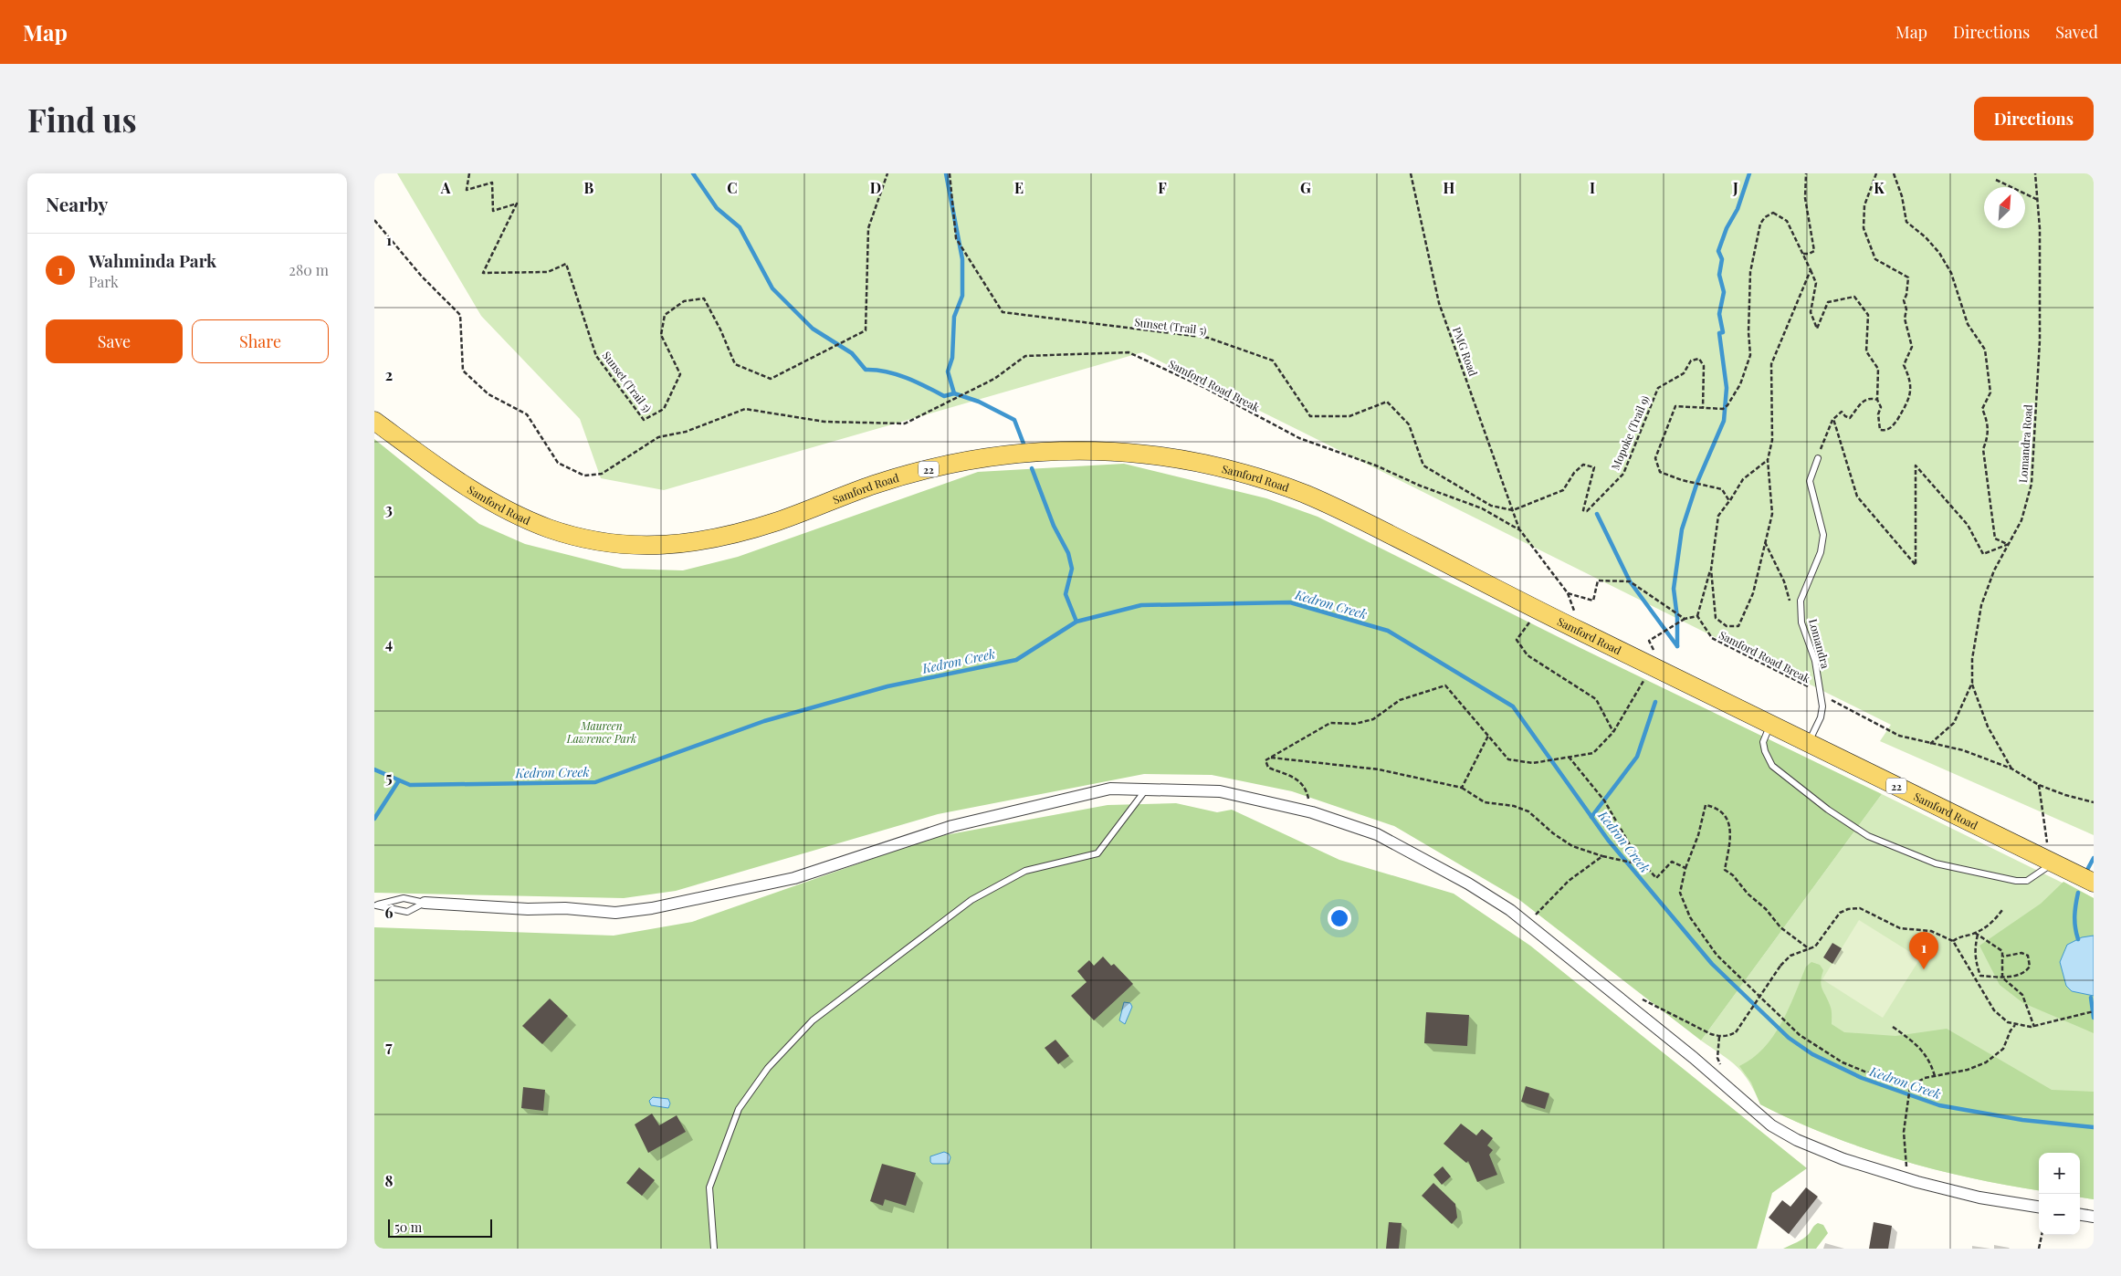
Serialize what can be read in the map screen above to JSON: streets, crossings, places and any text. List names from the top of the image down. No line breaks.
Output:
{"streets":{"main road":["22","Samford Road"],"lane":["Lomandra"],"path":["Sunset (Trail 5)","PMG Road","Samford Road Break","Mopoke (Trail 9)","Lomandra Road"]},"crossings":[["Sunset (Trail 5)","PMG Road"],["Sunset (Trail 5)","Mopoke (Trail 9)"],["PMG Road","Samford Road Break"],["PMG Road","Mopoke (Trail 9)"],["Samford Road Break","Lomandra Road"],["Samford Road Break","Lomandra"],["Samford Road","Lomandra"]],"water":["Kedron Creek"],"parks":["Maureen Lawrence Park"],"scale_bar":"50 m","north":"top right","page":{"header":"Map","nav":["Map","Directions","Saved"],"buttons":["Directions",["Save","Share"]],"title":"Find us","heading":"Nearby","list":[{"mark":"1","name":"Wahminda Park","note":"Park","value":"280 m"}],"pins":"1","map_buttons":["+","−"],"scale":"50 m"},"grid":{"columns":["A","B","C","D","E","F","G","H","I","J","K"],"rows":["1","2","3","4","5","6","7","8"]}}
